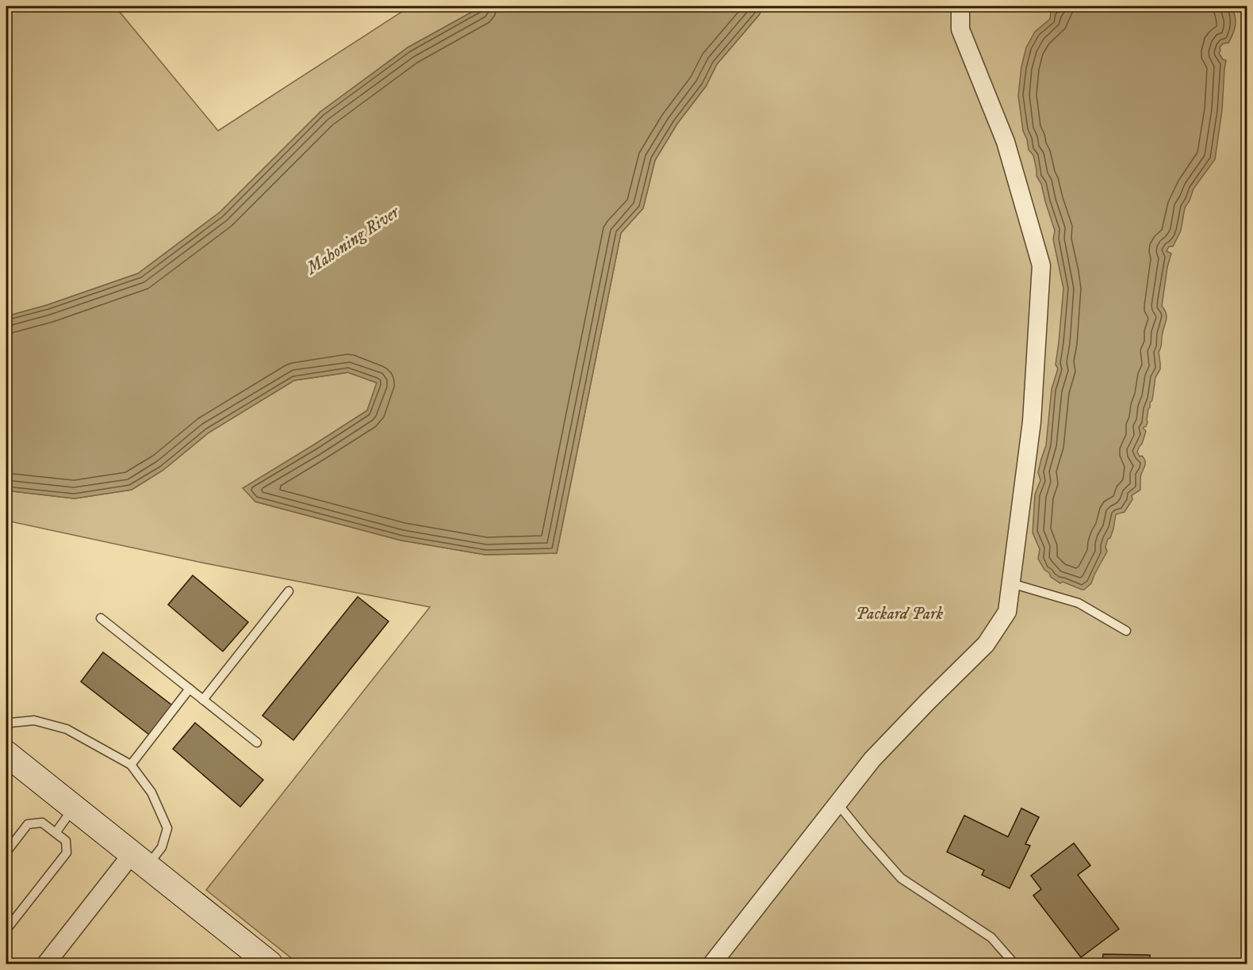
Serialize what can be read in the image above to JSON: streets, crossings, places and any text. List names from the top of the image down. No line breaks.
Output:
{"water":["Mahoning River"],"parks":["Packard Park"]}
